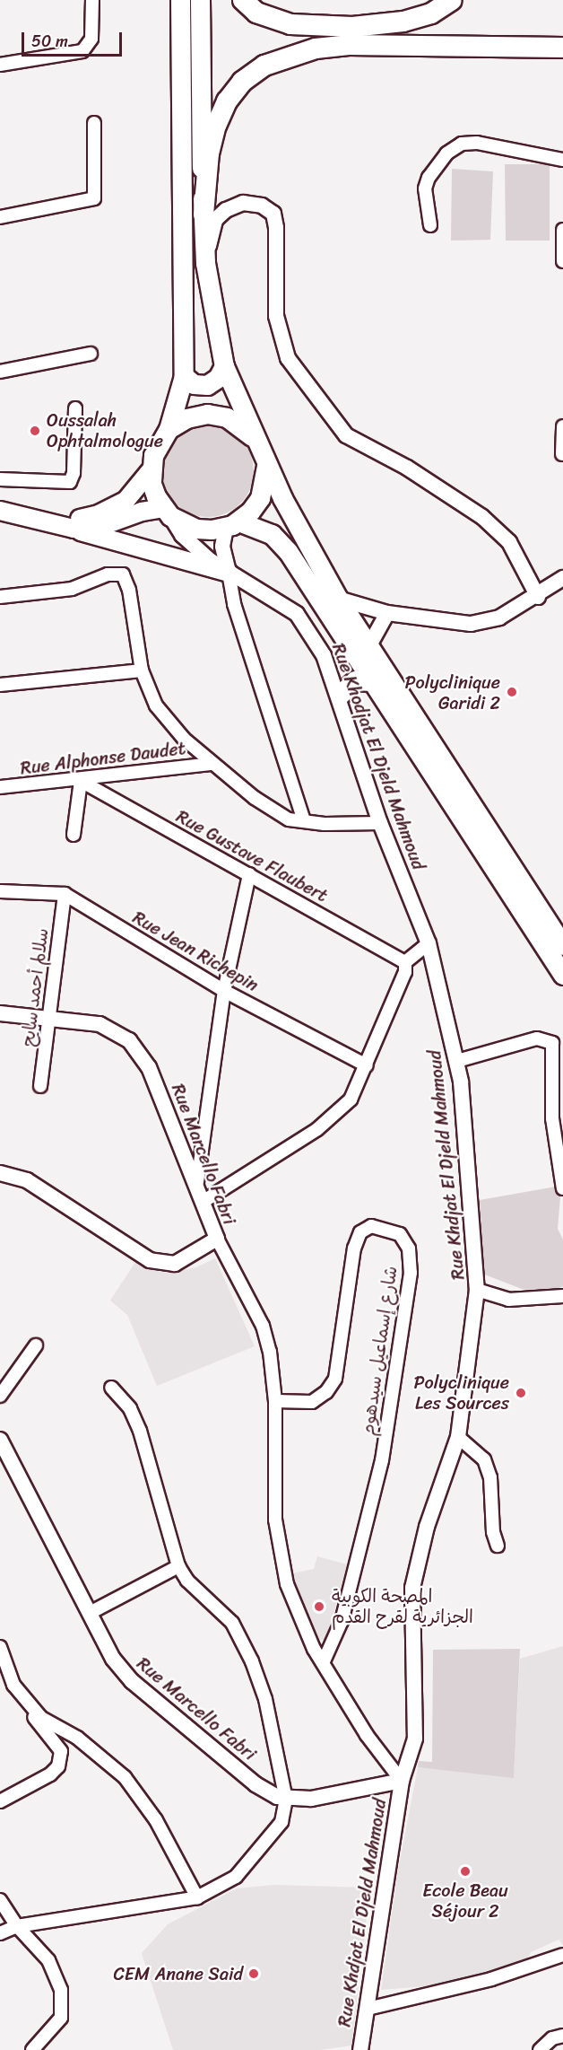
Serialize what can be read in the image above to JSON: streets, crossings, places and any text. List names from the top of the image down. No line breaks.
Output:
{"streets":{"street":["Rue Khodjat El Djeld Mahmoud","Rue Alphonse Daudet","Rue Gustave Flaubert","Rue Jean Richepin","سلالم أحمد سايح","Rue Marcello Fabri","Rue Khdjat El Djeld Mahmoud","شارع إسماعيل سيدهوم"]},"crossings":[["Rue Khodjat El Djeld Mahmoud","Rue Khdjat El Djeld Mahmoud"],["Rue Alphonse Daudet","Rue Gustave Flaubert"],["Rue Jean Richepin","سلالم أحمد سايح"],["سلالم أحمد سايح","Rue Marcello Fabri"]],"places":["Oussalah Ophtalmologue","Polyclinique Garidi 2","Polyclinique Les Sources","المصحة الكوبية الجزائرية لقرح القدم","Ecole Beau Séjour 2","CEM Anane Said"],"scale_bar":"50 m"}
